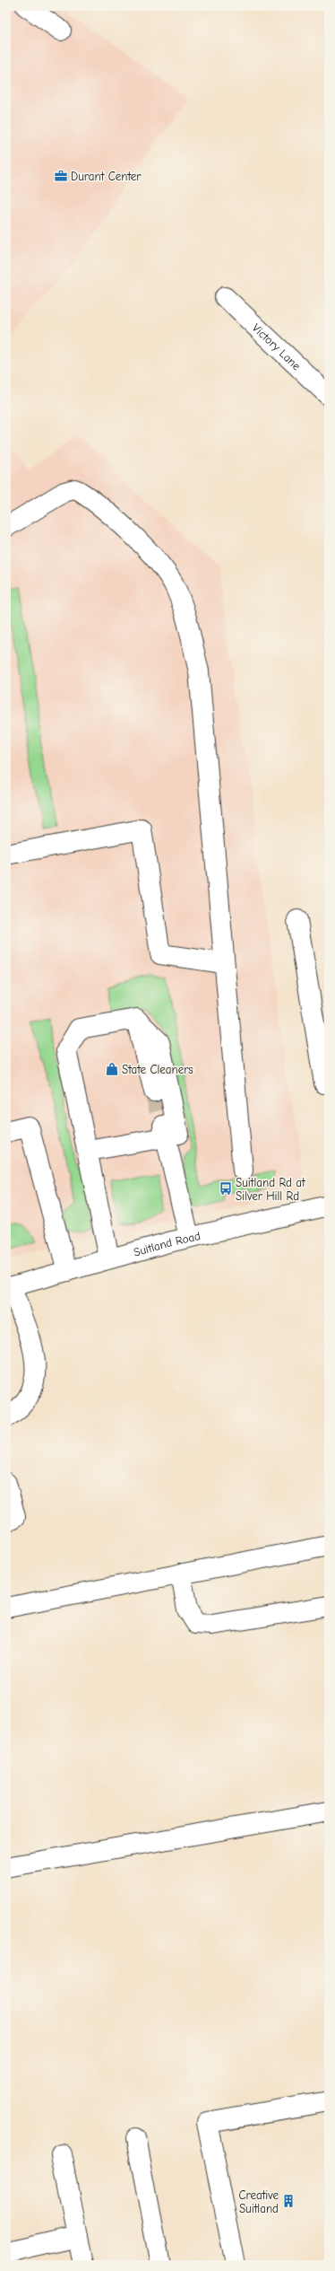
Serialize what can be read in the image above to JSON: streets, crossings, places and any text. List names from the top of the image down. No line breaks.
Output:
{"streets":{"main road":["Victory Lane","Suitland Road"]},"places":{"office":["Durant Center"],"shop":["State Cleaners"],"bus stop":["Suitland Rd at Silver Hill Rd"],"building":["Creative Suitland"]}}
